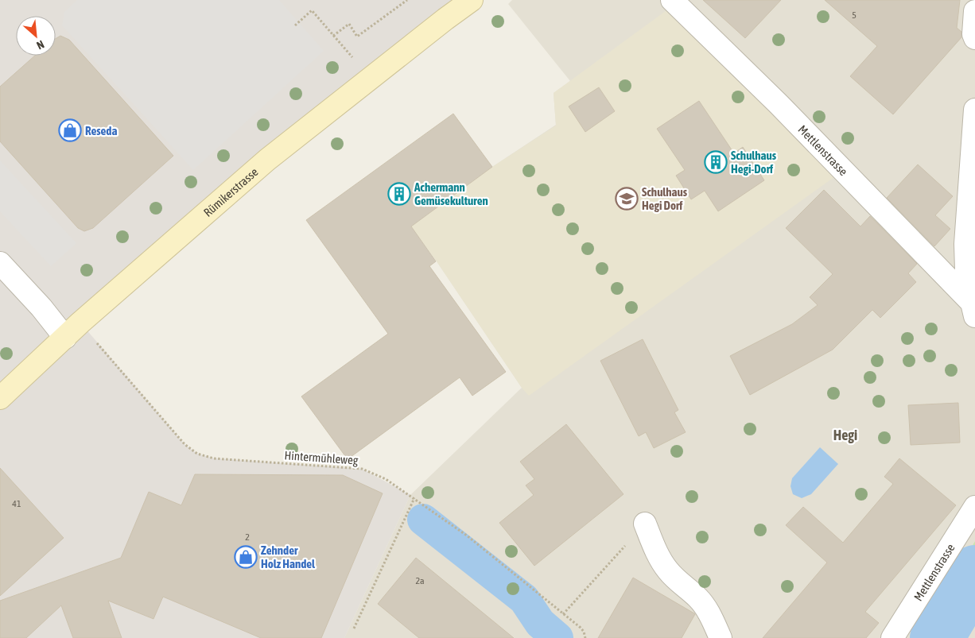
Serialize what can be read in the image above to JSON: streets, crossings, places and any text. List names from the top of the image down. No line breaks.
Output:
{"streets":{"main road":["Rümikerstrasse"],"street":["Mettlenstrasse"],"path":["Hintermühleweg"]},"districts":["Hegi"],"places":{"shop":["Reseda","Zehnder Holz Handel"],"building":["Schulhaus Hegi-Dorf","Achermann Gemüsekulturen"],"school or university":["Schulhaus Hegi Dorf"]},"house_numbers":["5","41","2","2a"],"north":"bottom right"}
